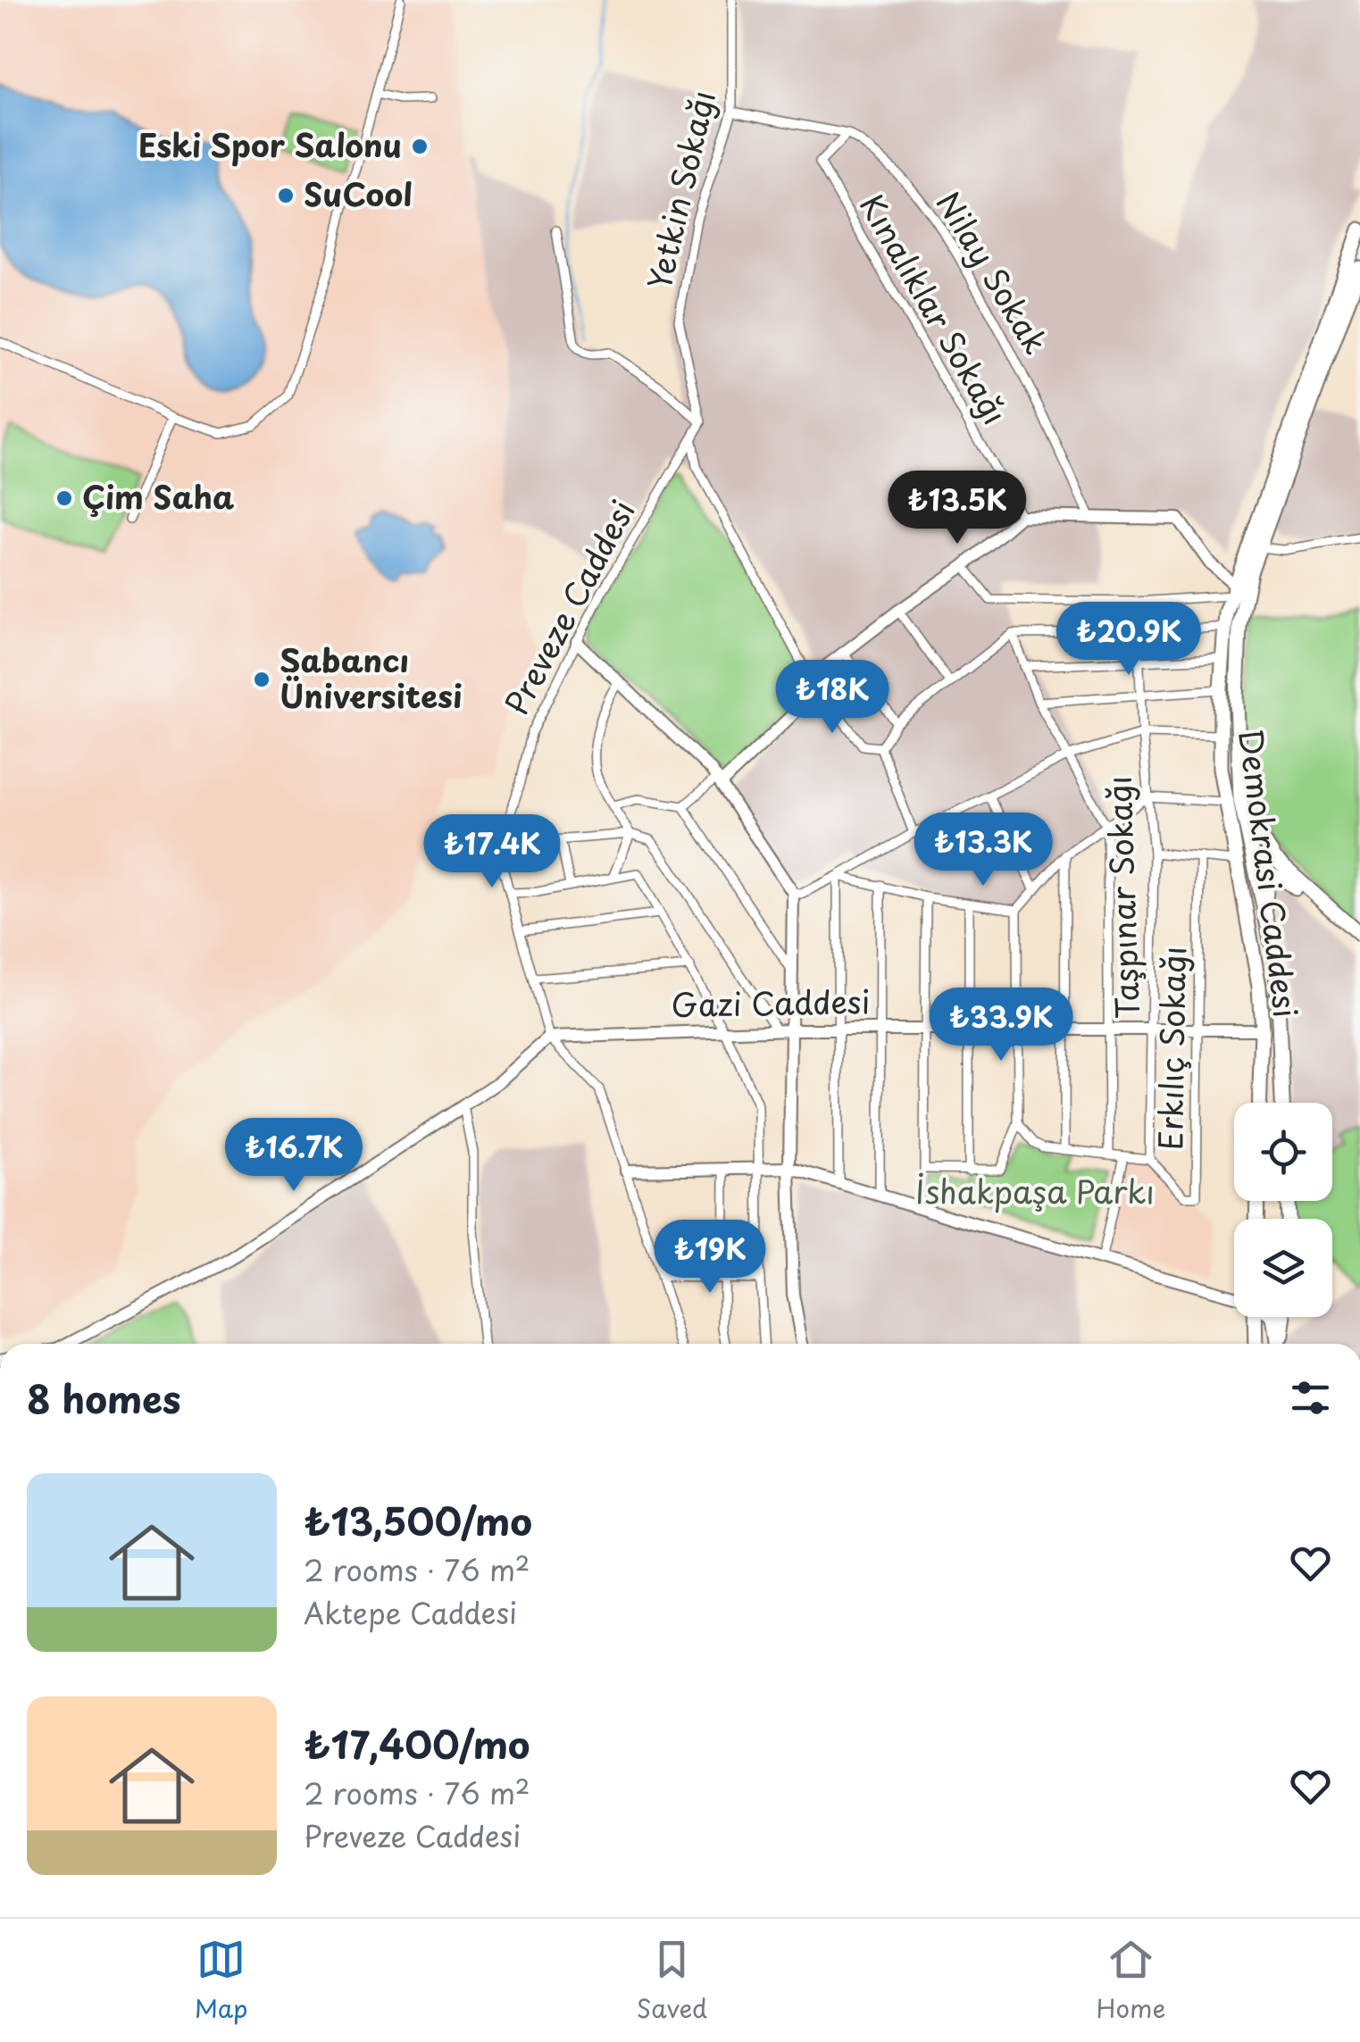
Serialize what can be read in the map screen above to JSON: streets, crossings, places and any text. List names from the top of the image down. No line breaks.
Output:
{"streets":{"main road":["Demokrasi Caddesi"],"street":["Yetkin Sokağı","Nilay Sokak","Kınalıklar Sokağı","Preveze Caddesi","Taşpınar Sokağı","Gazi Caddesi","Erkılıç Sokağı"]},"crossings":[["Yetkin Sokağı","Nilay Sokak"],["Nilay Sokak","Kınalıklar Sokağı"],["Demokrasi Caddesi","Gazi Caddesi"],["Taşpınar Sokağı","Gazi Caddesi"],["Taşpınar Sokağı","Erkılıç Sokağı"],["Gazi Caddesi","Erkılıç Sokağı"]],"parks":["İshakpaşa Parkı"],"places":["Eski Spor Salonu","SuCool","Çim Saha","Sabancı Üniversitesi"],"page":{"price":["₺13.5K","₺20.9K","₺18K","₺13.3K","₺17.4K","₺33.9K","₺16.7K","₺19K"],"heading":"8 homes","list":[{"name":"₺13,500/mo","note":"2 rooms · 76 m² · Aktepe Caddesi"},{"name":"₺17,400/mo","note":"2 rooms · 76 m² · Preveze Caddesi"}],"tabs":["Map","Saved","Home"]}}
